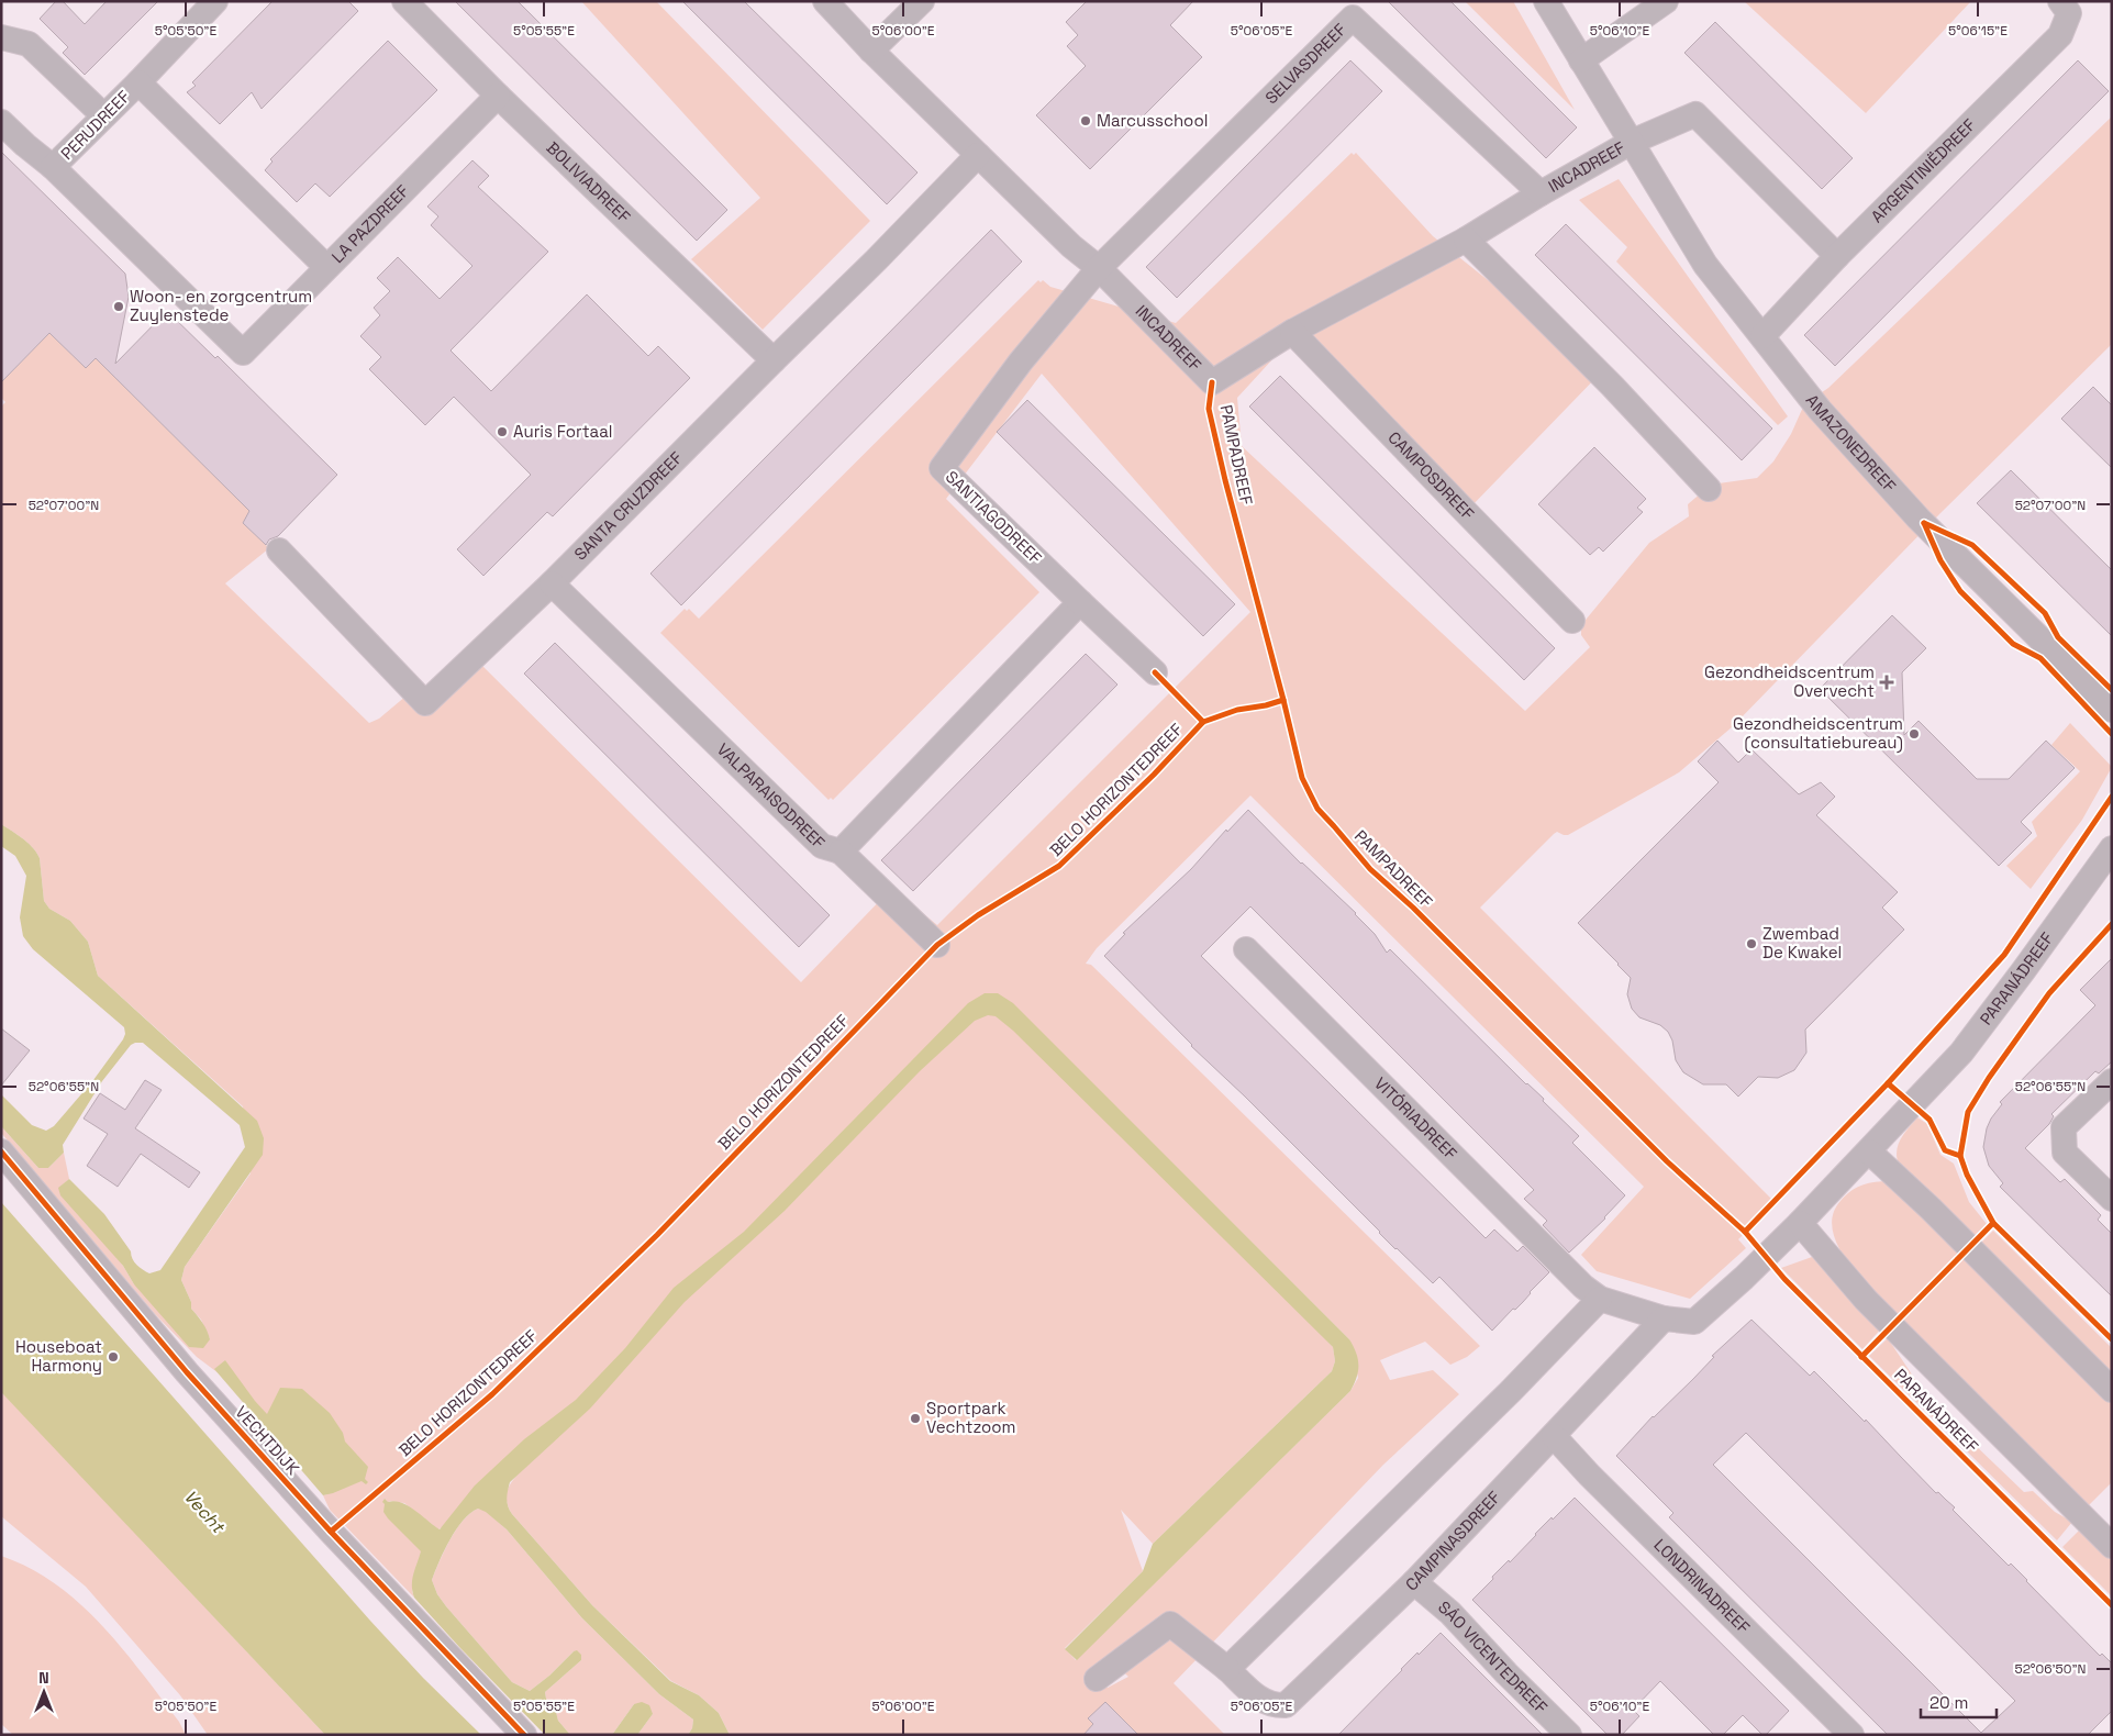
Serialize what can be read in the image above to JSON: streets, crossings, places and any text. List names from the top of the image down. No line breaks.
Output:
{"streets":{"street":["SELVASDREEF","PERUDREEF","INCADREEF","ARGENTINIËDREEF","BOLIVIADREEF","LA PAZDREEF","AMAZONEDREEF","CAMPOSDREEF","SANTA CRUZDREEF","SANTIAGODREEF","VALPARAISODREEF","PARANÁDREEF","VITÓRIADREEF","VECHTDIJK","CAMPINASDREEF","LONDRINADREEF","SÁO VICENTEDREEF"],"cycle path":["PAMPADREEF","BELO HORIZONTEDREEF"]},"crossings":[["SELVASDREEF","INCADREEF"],["SELVASDREEF","SANTIAGODREEF"],["PERUDREEF","LA PAZDREEF"],["INCADREEF","AMAZONEDREEF"],["INCADREEF","CAMPOSDREEF"],["INCADREEF","SANTA CRUZDREEF"],["INCADREEF","SANTIAGODREEF"],["ARGENTINIËDREEF","AMAZONEDREEF"],["BOLIVIADREEF","LA PAZDREEF"],["BOLIVIADREEF","SANTA CRUZDREEF"],["SANTA CRUZDREEF","VALPARAISODREEF"],["SANTIAGODREEF","VALPARAISODREEF"],["PARANÁDREEF","VITÓRIADREEF"],["PARANÁDREEF","CAMPINASDREEF"],["CAMPINASDREEF","LONDRINADREEF"],["CAMPINASDREEF","SÁO VICENTEDREEF"]],"water":["Vecht"],"places":{"other":["Marcusschool","Woon- en zorgcentrum Zuylenstede","Auris Fortaal","Gezondheidscentrum (consultatiebureau)","Zwembad De Kwakel","Houseboat Harmony","Sportpark Vechtzoom"],"health":["Gezondheidscentrum Overvecht"]},"scale_bar":"20 m","north":"top","coordinates":["5°05'50\"E","5°05'55\"E","5°06'00\"E","5°06'05\"E","5°06'10\"E","5°06'15\"E","52°07'00\"N","52°06'55\"N","52°06'50\"N"]}
